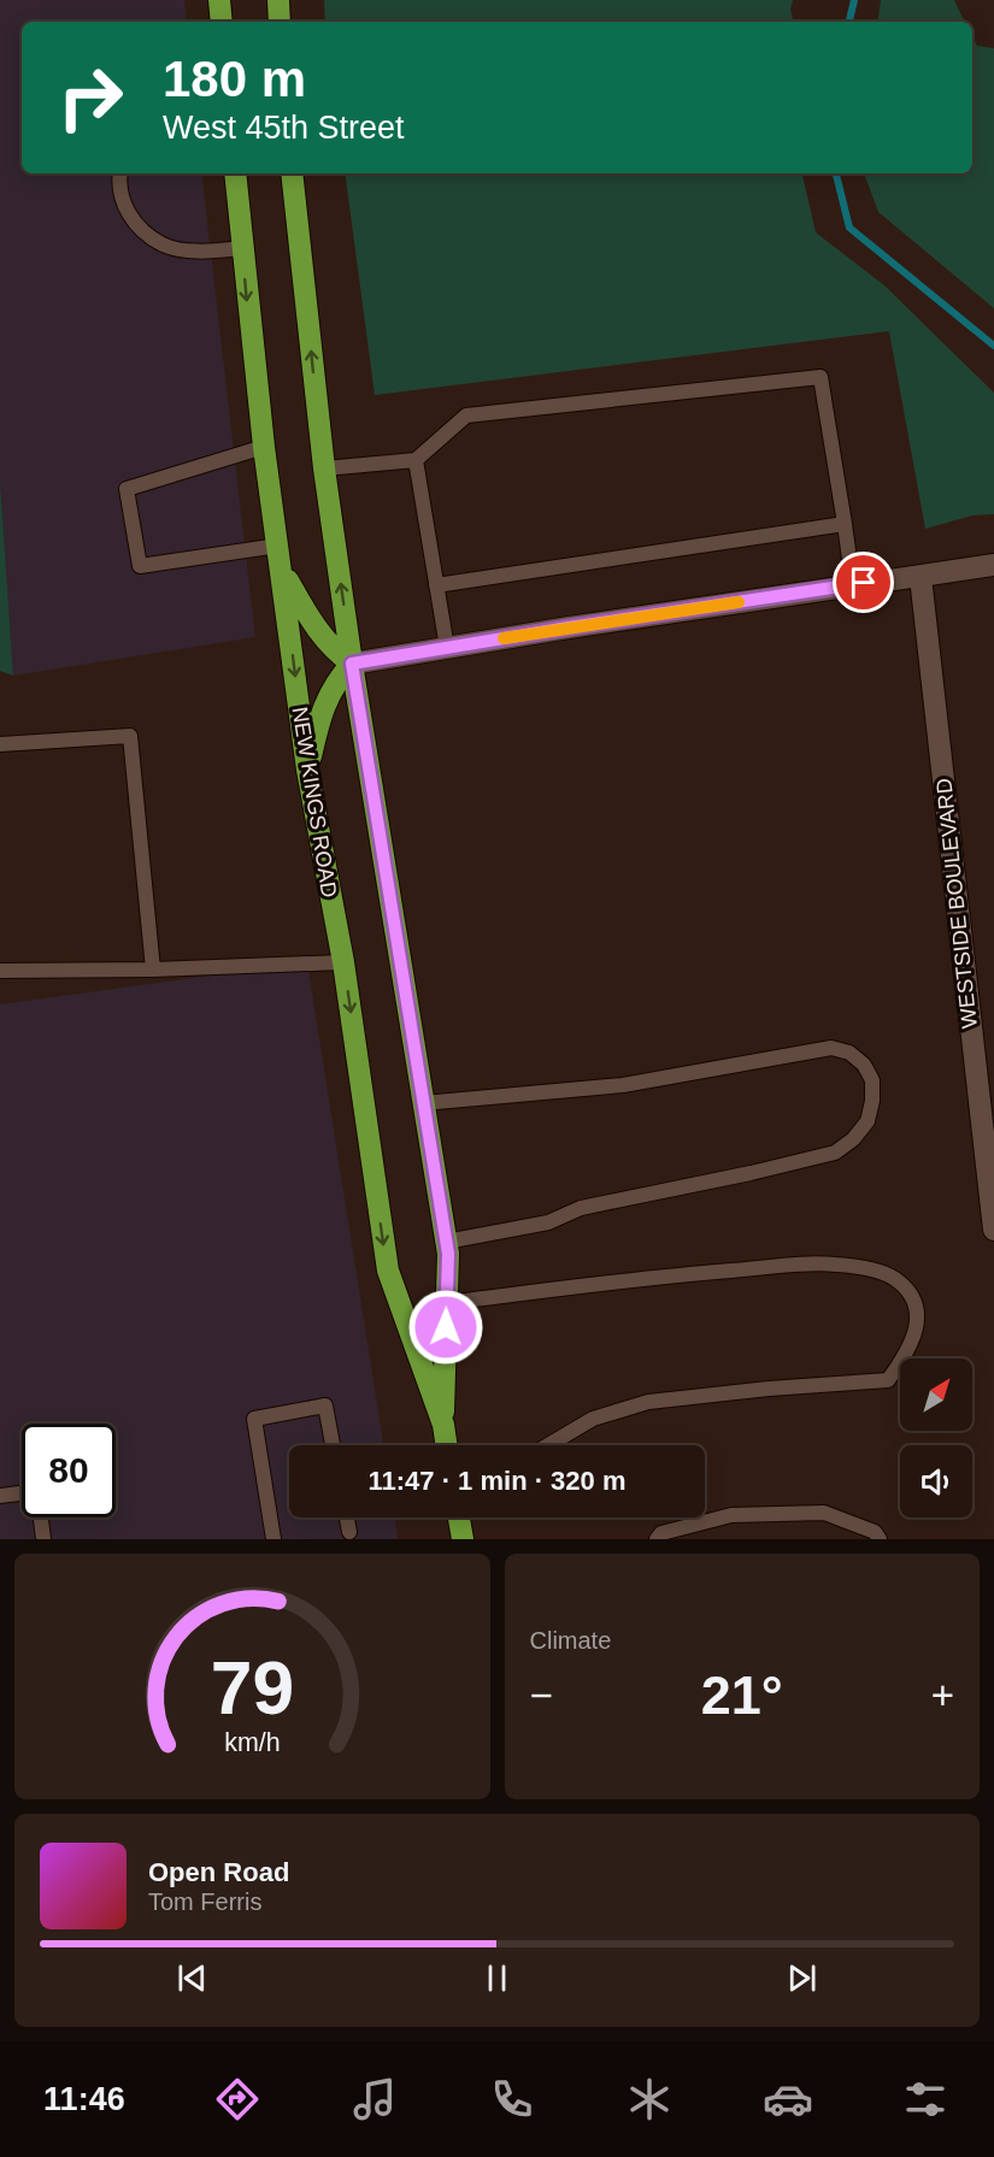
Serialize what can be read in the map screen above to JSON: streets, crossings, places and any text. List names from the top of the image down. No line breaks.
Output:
{"streets":{"highway":["NEW KINGS ROAD"],"street":["WESTSIDE BOULEVARD"]},"north":"top right","page":{"turn":["180 m","West 45th Street"],"limit":"80","trip":"11:47 · 1 min · 320 m","tile":"Climate","heat":["−","21°","+"],"song":["Open Road","Tom Ferris"],"tabs":"11:46","gauge":["79","km/h"]}}
